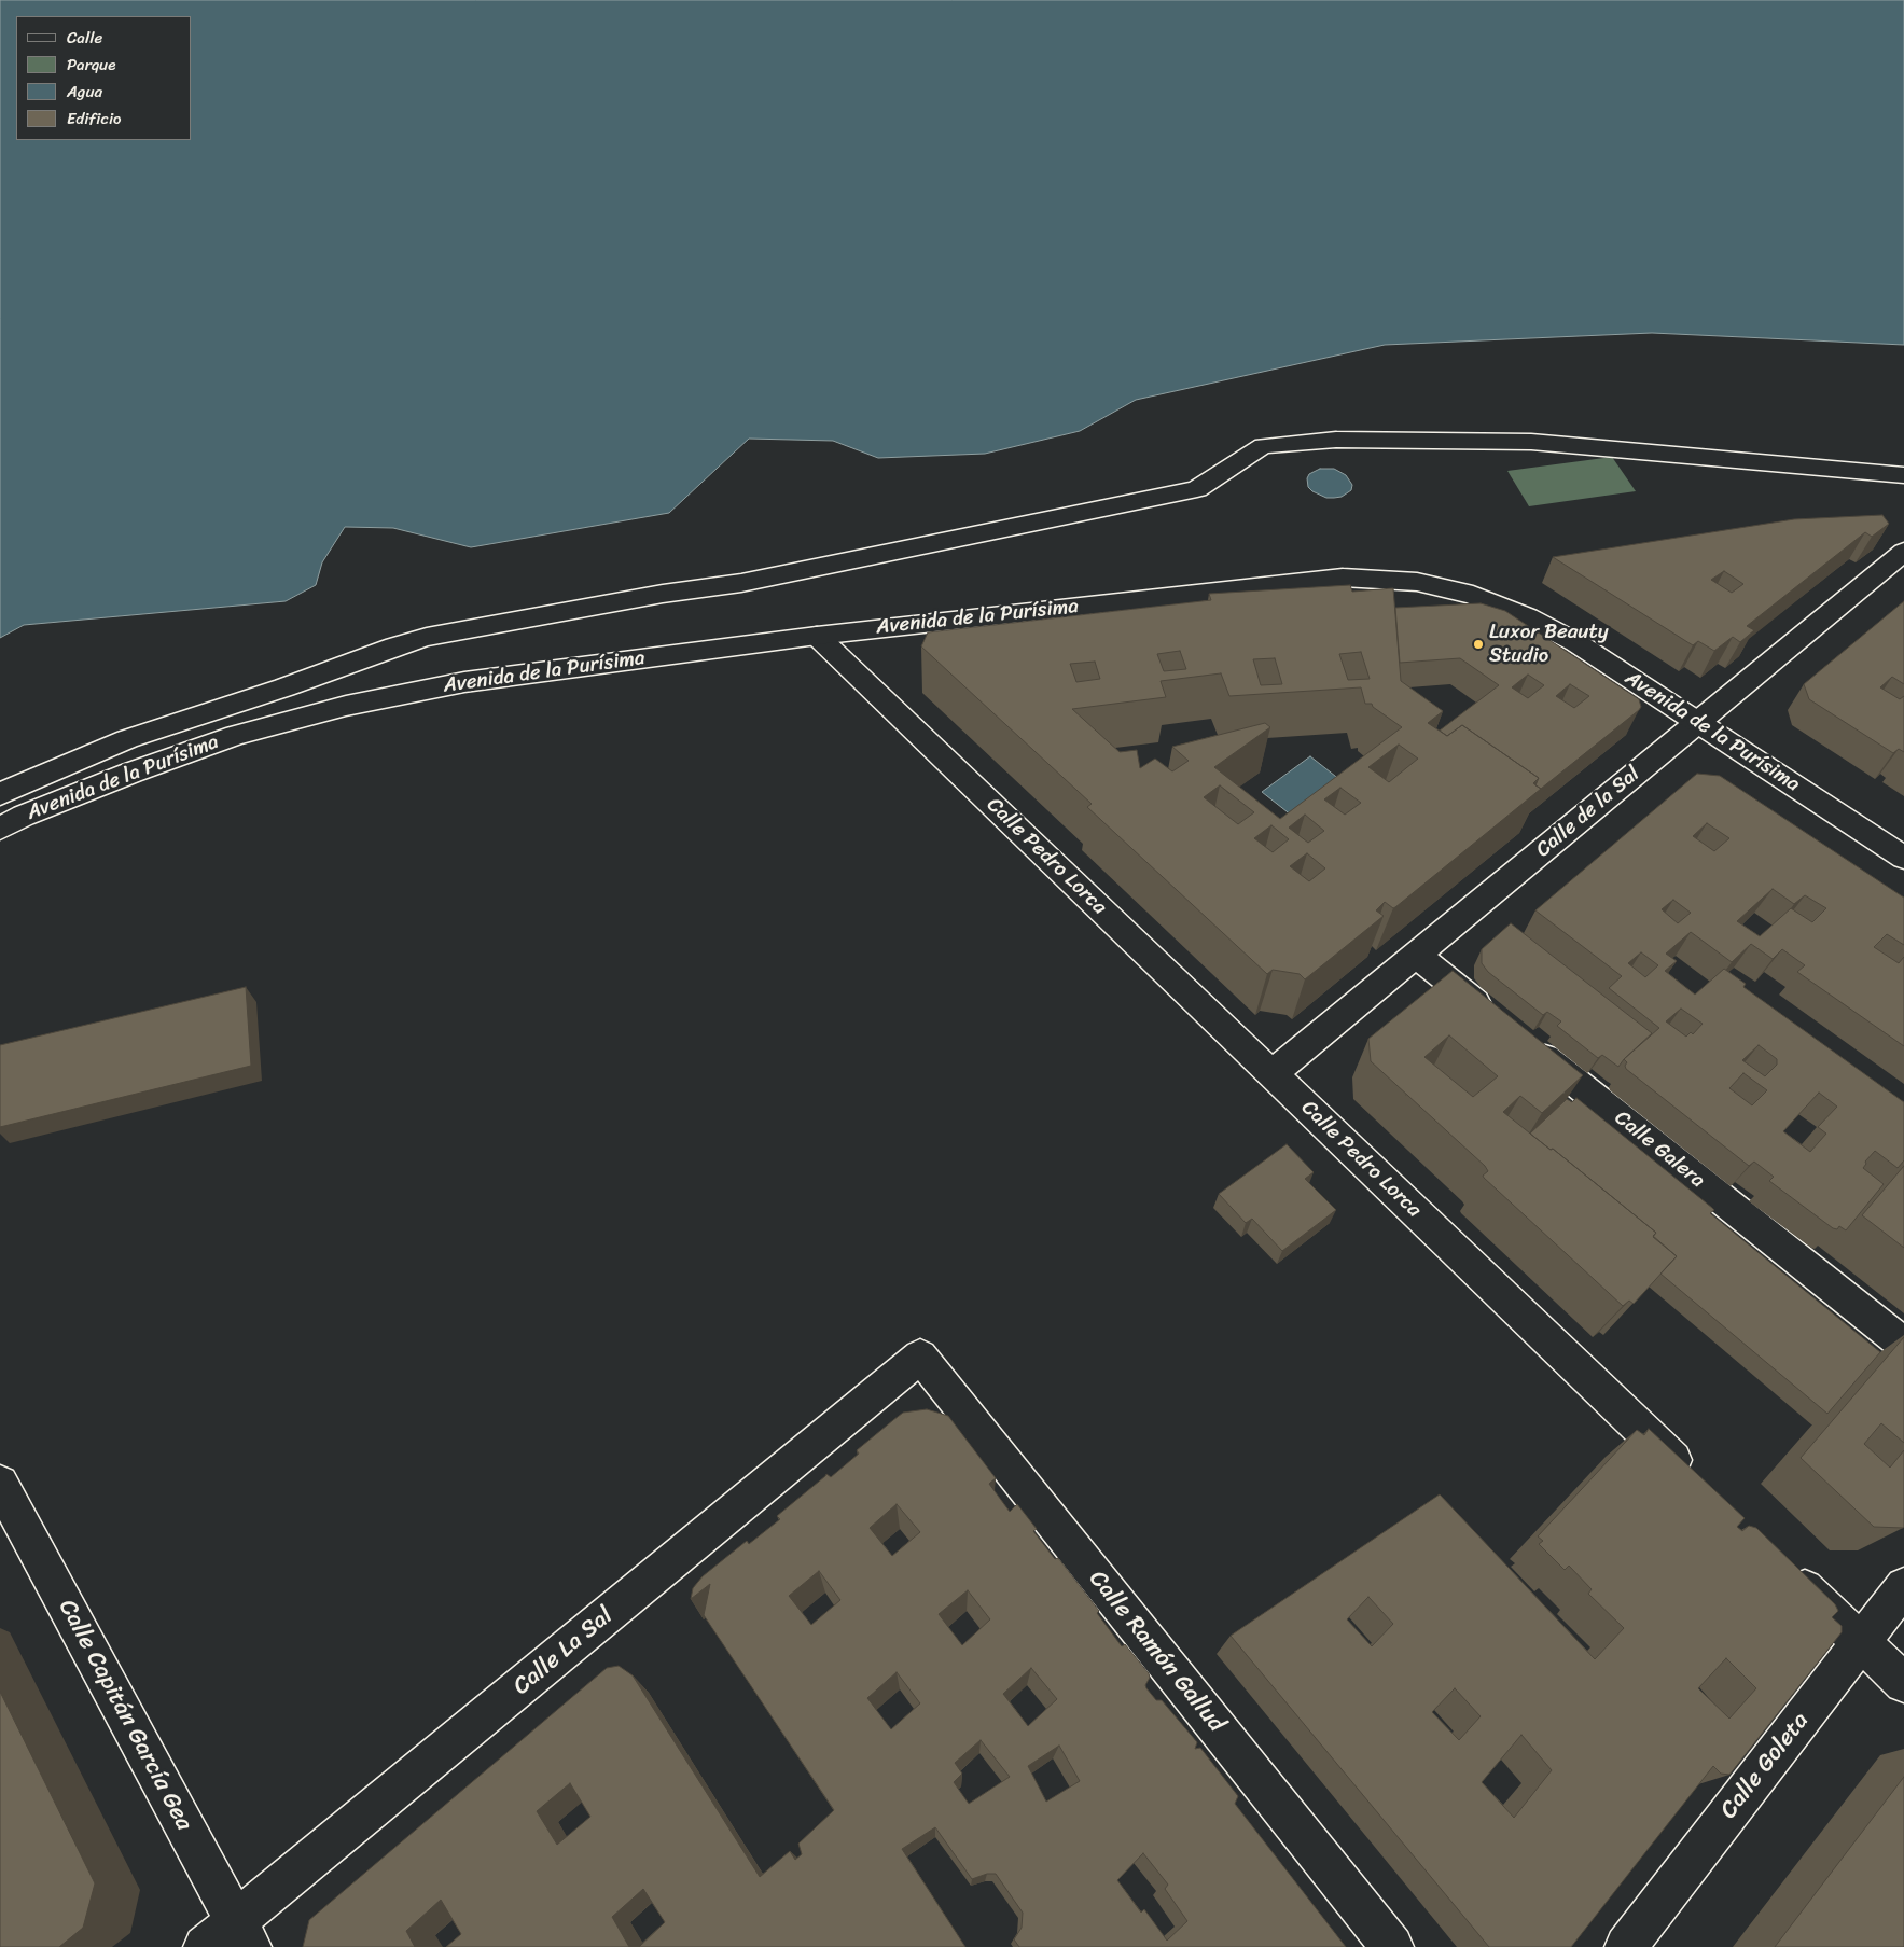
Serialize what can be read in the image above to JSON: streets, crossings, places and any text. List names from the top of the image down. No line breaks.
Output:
{"streets":{"street":["Avenida de la Purísima","Calle de la Sal","Calle Pedro Lorca","Calle Galera","Calle La Sal","Calle Ramón Gallud","Calle Capitán García Gea","Calle Goleta"]},"crossings":[["Avenida de la Purísima","Calle de la Sal"],["Avenida de la Purísima","Calle Pedro Lorca"],["Calle de la Sal","Calle Pedro Lorca"],["Calle La Sal","Calle Ramón Gallud"],["Calle La Sal","Calle Capitán García Gea"]],"places":["Luxor Beauty Studio"],"legend":["Calle","Parque","Agua","Edificio"]}
